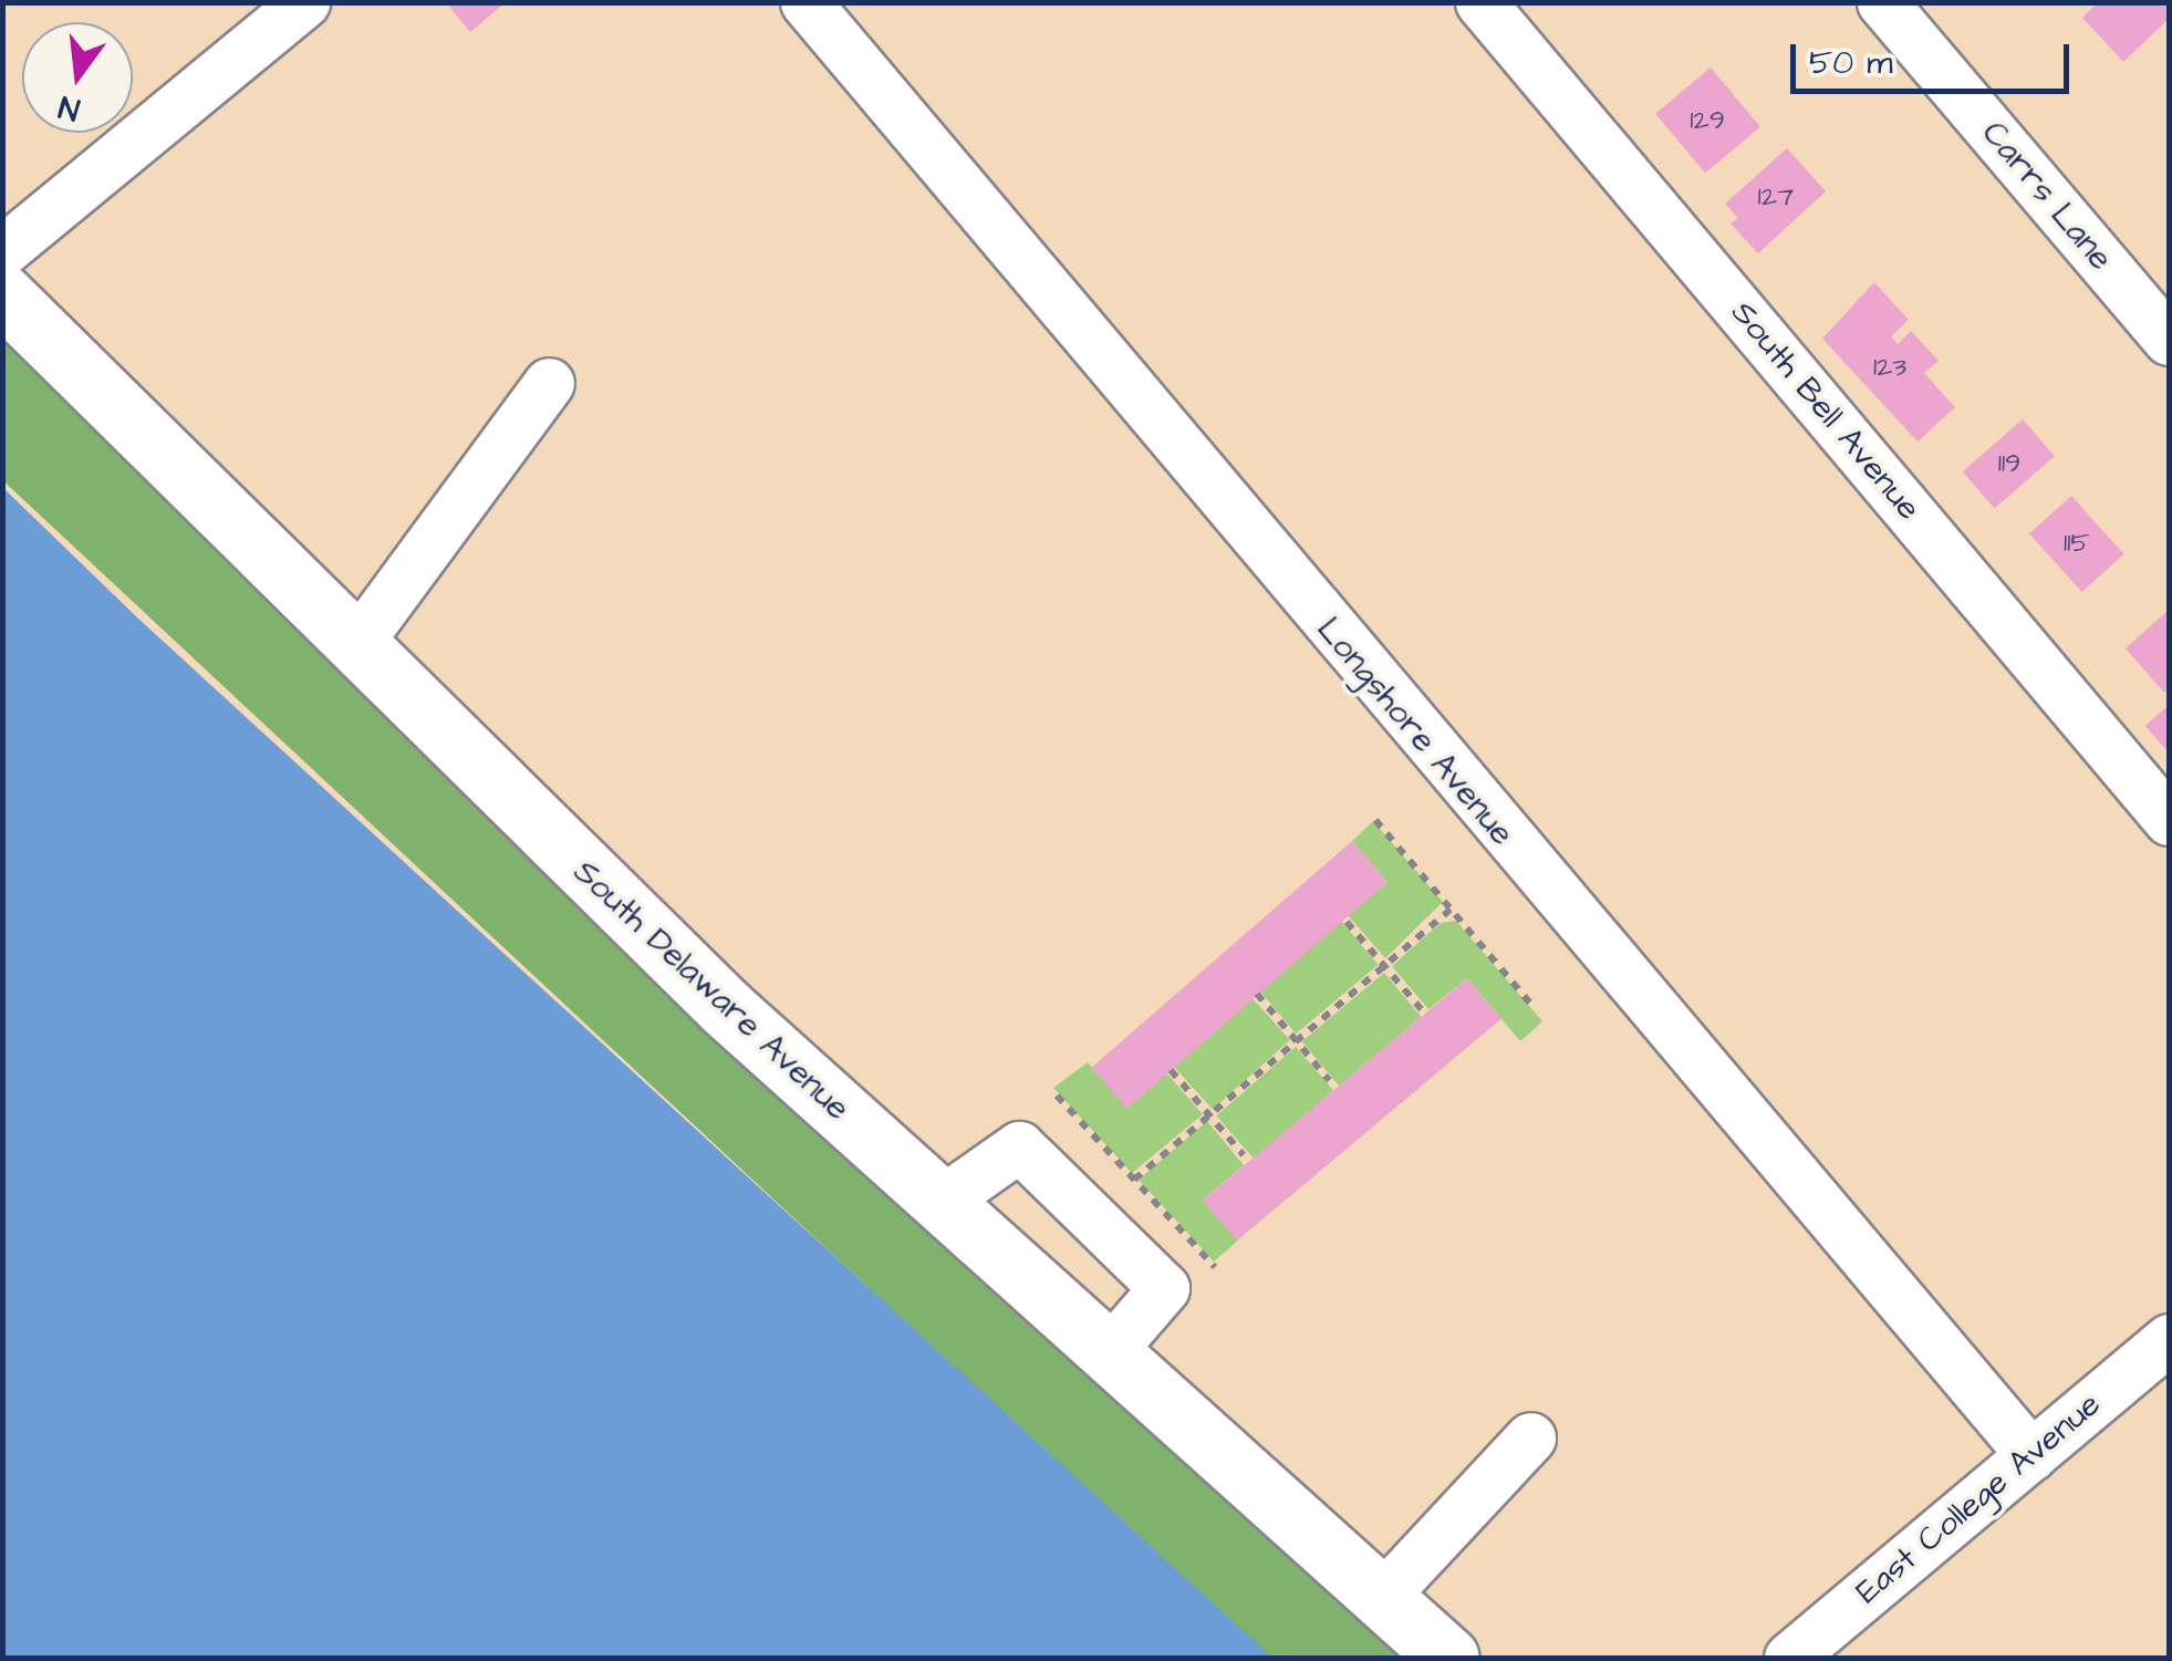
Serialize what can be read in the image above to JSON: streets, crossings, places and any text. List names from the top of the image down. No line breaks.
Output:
{"streets":{"main road":["South Delaware Avenue"],"street":["Carrs Lane","South Bell Avenue","Longshore Avenue","East College Avenue"]},"crossings":[["Longshore Avenue","East College Avenue"]],"house_numbers":["129","127","123","119","115"],"scale_bar":"50 m","north":"bottom"}
